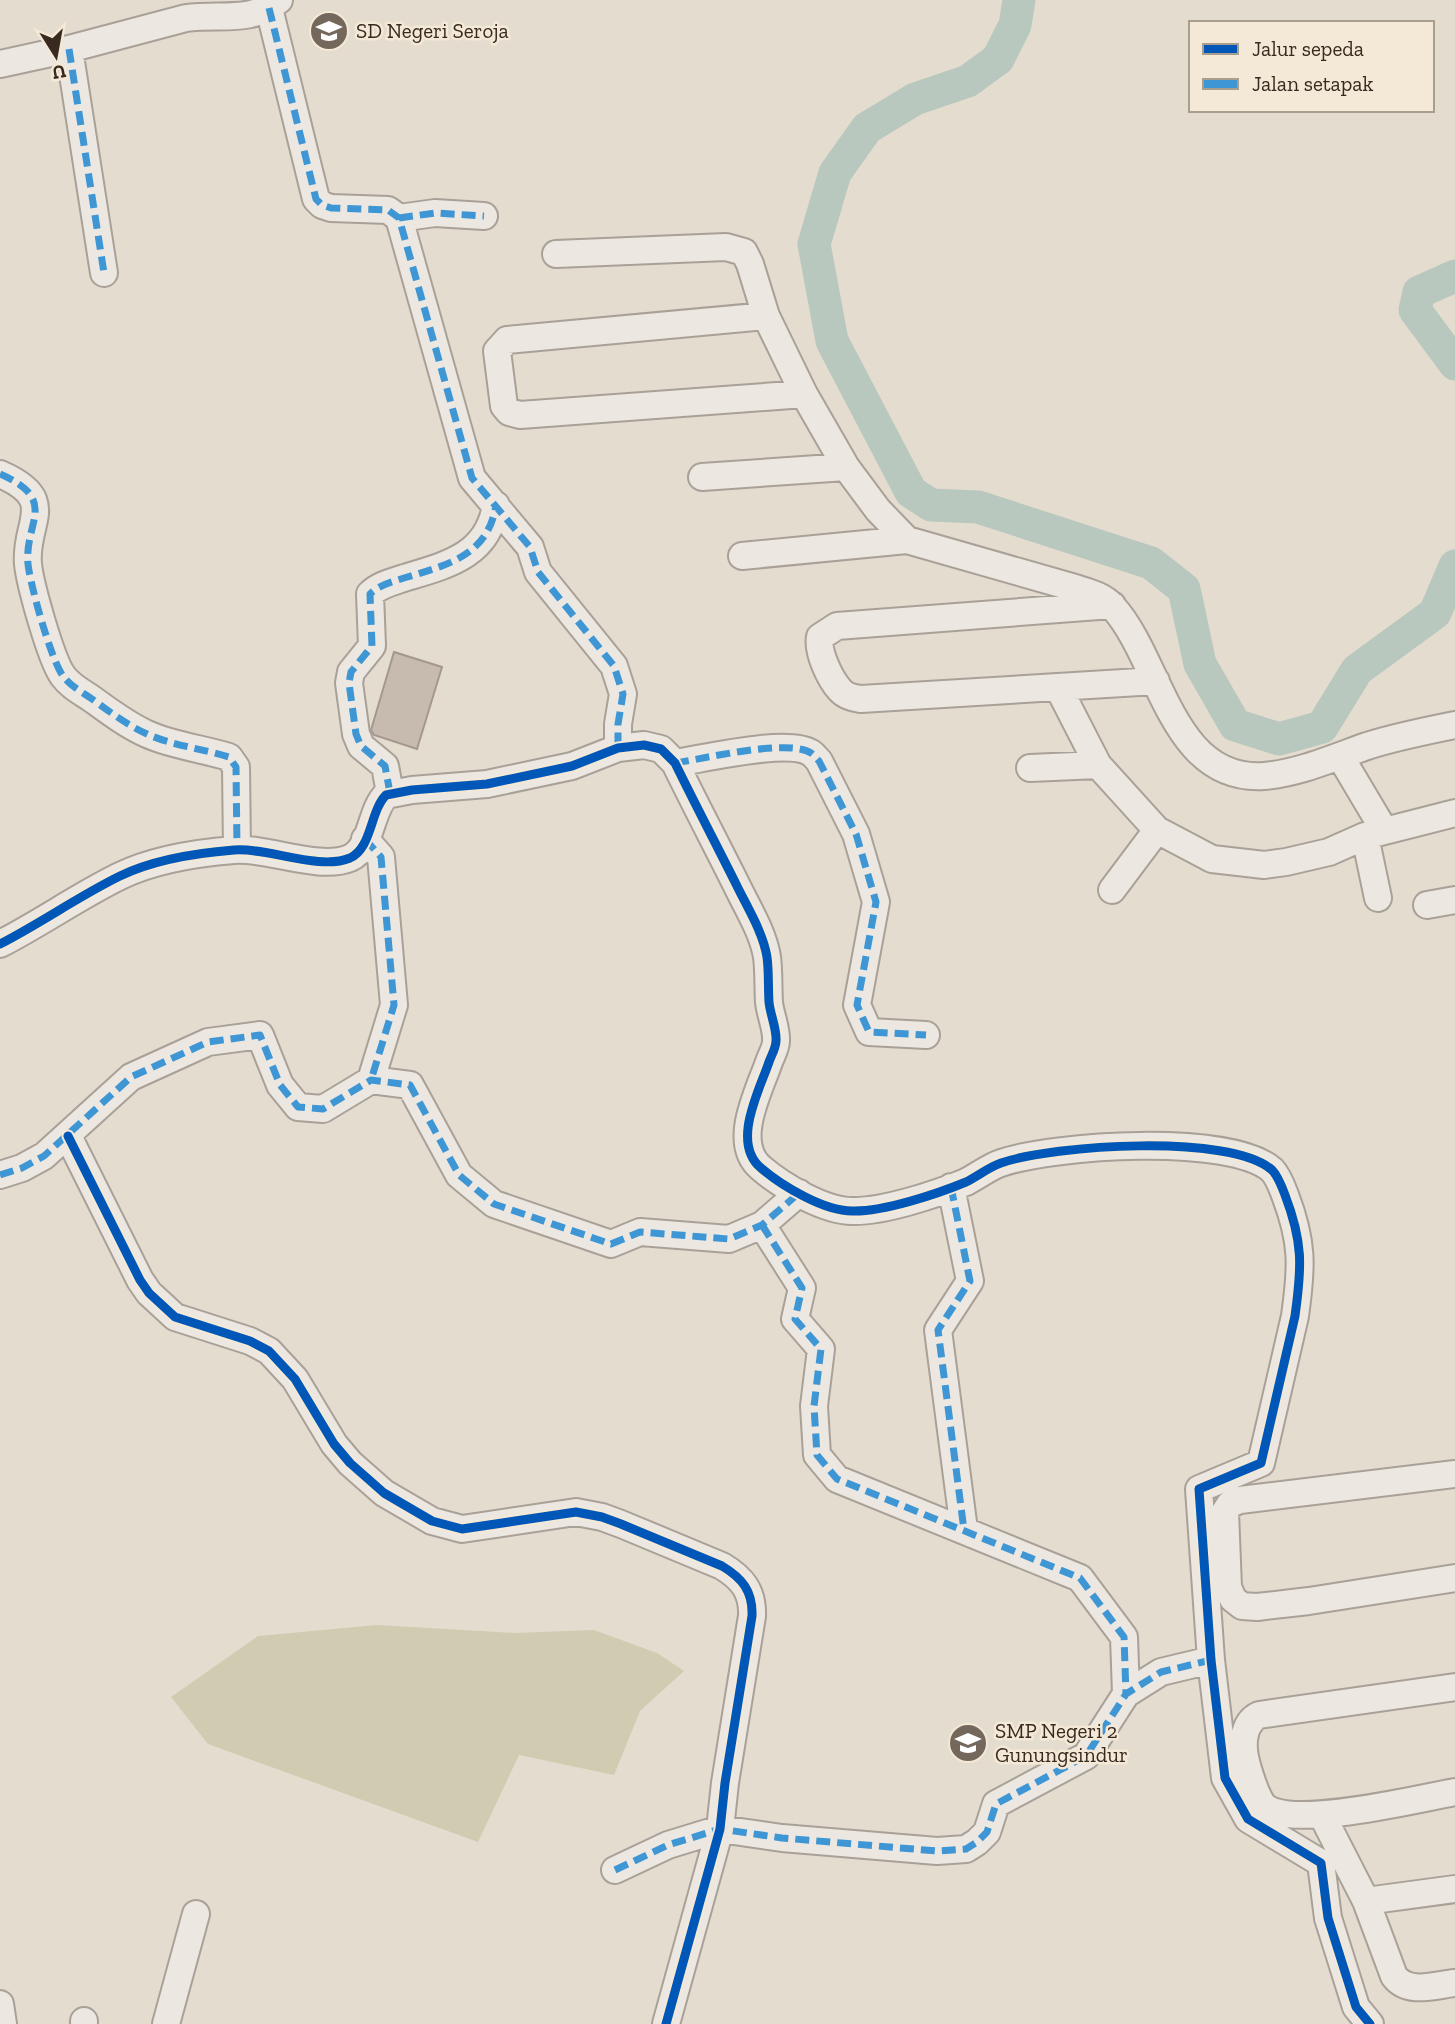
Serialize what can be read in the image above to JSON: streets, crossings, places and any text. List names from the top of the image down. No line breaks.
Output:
{"places":{"school or university":["SD Negeri Seroja","SMP Negeri 2 Gunungsindur"]},"legend":["Jalur sepeda","Jalan setapak"],"north":"bottom"}
